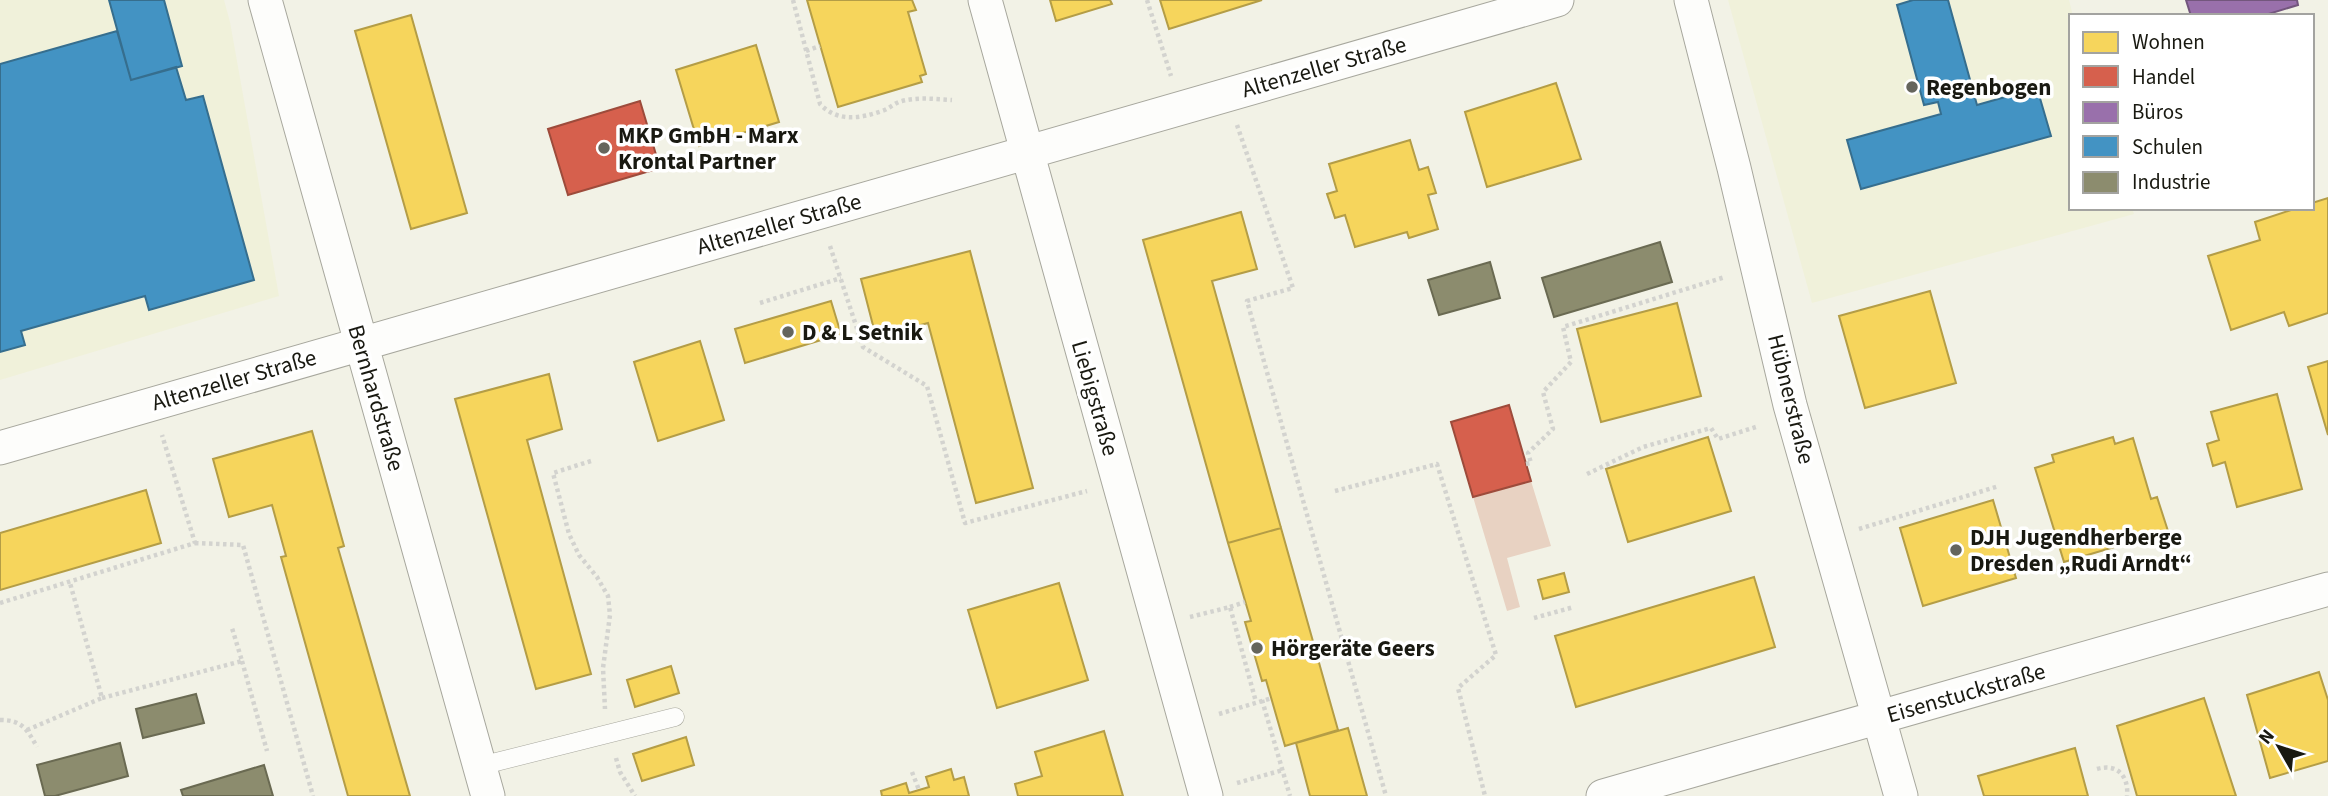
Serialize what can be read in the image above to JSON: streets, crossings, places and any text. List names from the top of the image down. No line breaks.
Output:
{"streets":{"street":["Altenzeller Straße","Bernhardstraße","Liebigstraße","Hübnerstraße","Eisenstuckstraße"]},"crossings":[["Altenzeller Straße","Bernhardstraße"],["Altenzeller Straße","Liebigstraße"],["Hübnerstraße","Eisenstuckstraße"]],"places":["Regenbogen","MKP GmbH - Marx Krontal Partner","D & L Setnik","DJH Jugendherberge Dresden „Rudi Arndt“","Hörgeräte Geers"],"legend":["Wohnen","Handel","Büros","Schulen","Industrie"],"north":"top left"}
